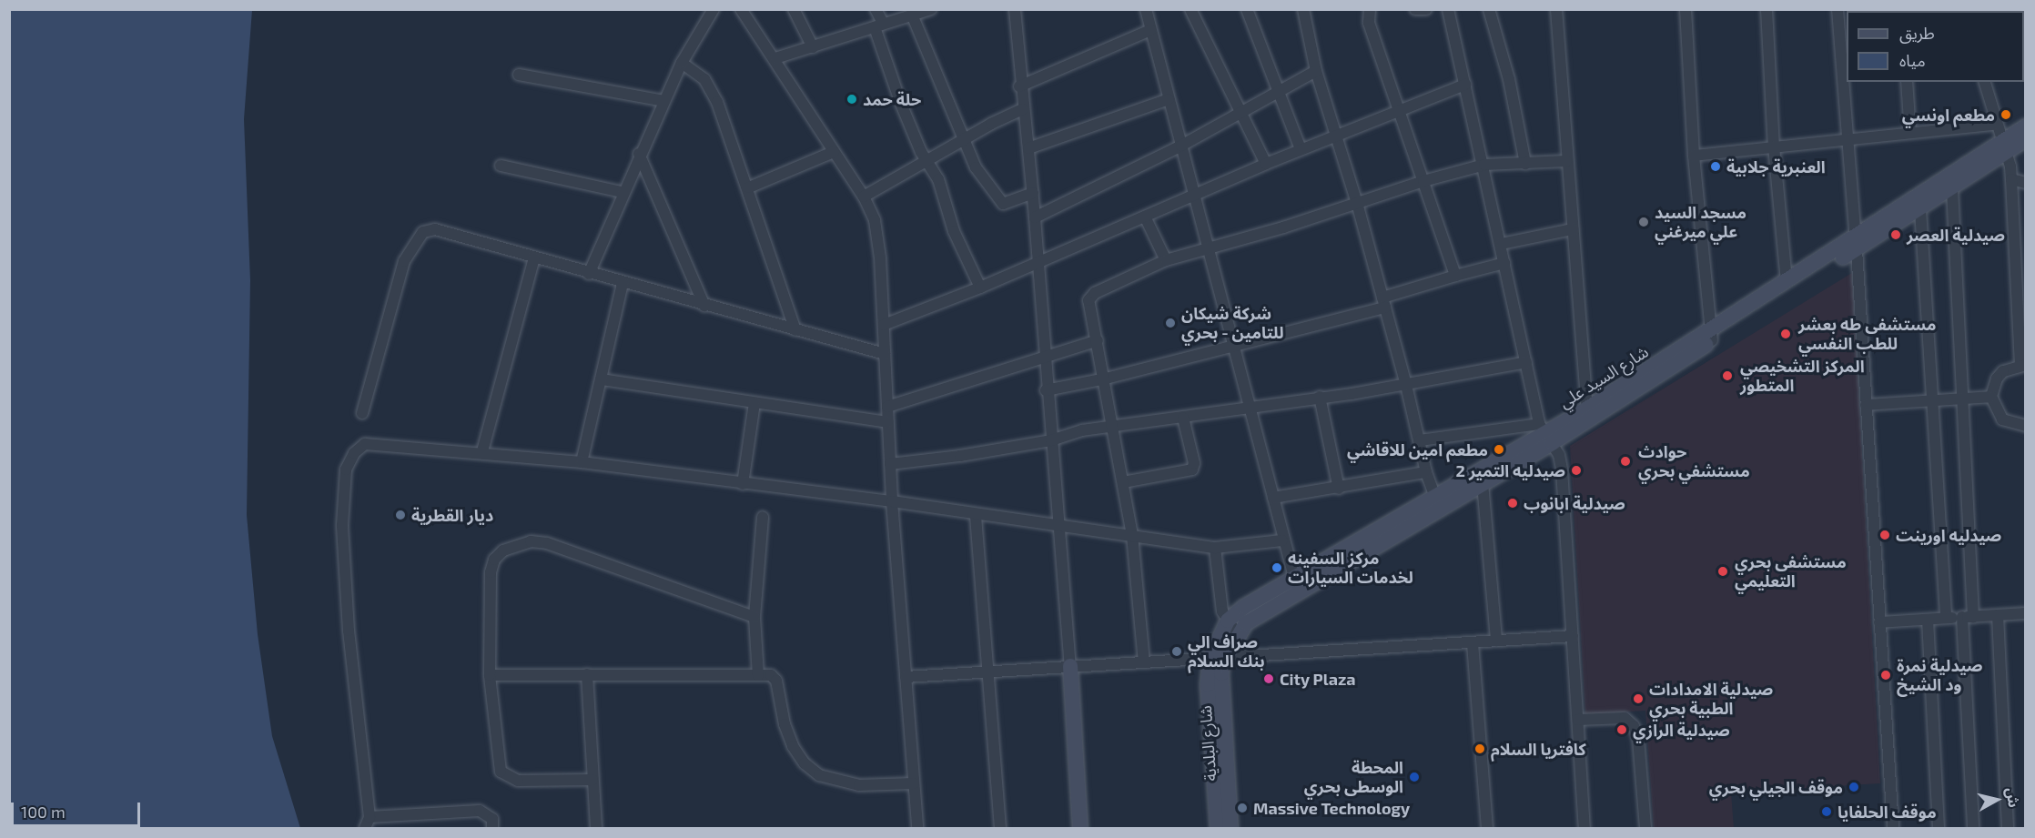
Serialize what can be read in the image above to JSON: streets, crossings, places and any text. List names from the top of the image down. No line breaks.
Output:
{"streets":{"main road":["شارع السيد علي","شارع البلدية"]},"crossings":[["شارع السيد علي","شارع البلدية"]],"places":["حلة حمد","مطعم اونسي","العنبرية جلابية","مسجد السيد علي ميرغني","صيدلية العصر","شركة شيكان للتامين - بحري","مستشفى طه بعشر للطب النفسي","المركز التشخيصي المتطور","مطعم امين للاقاشي","حوادث مستشفي بحري","صيدليه التمير 2","صيدلية ابانوب","ديار القطرية","صيدليه اورينت","مركز السفينه لخدمات السيارات","مستشفى بحري التعليمي","صراف الي بنك السلام","صيدلية نمرة ود الشيخ","City Plaza","صيدلية الامدادات الطبية بحري","صيدلية الرازي","كافتريا السلام","المحطة الوسطى بحري","موقف الجيلي بحري","Massive Technology","موقف الحلفايا"],"legend":["طريق","مياه"],"scale_bar":"100 m","north":"right"}
